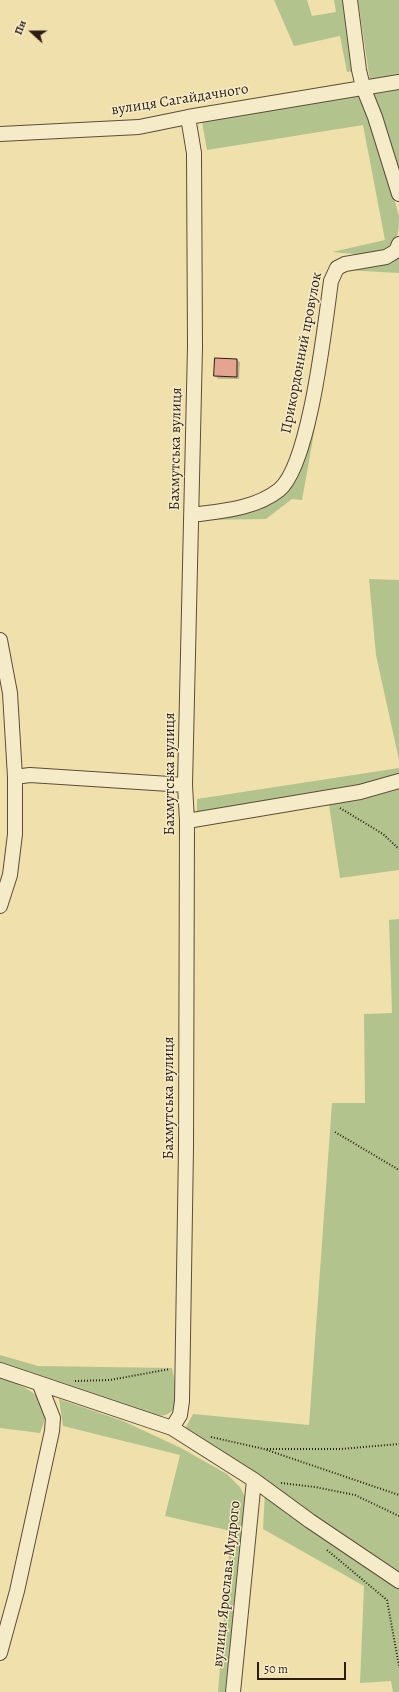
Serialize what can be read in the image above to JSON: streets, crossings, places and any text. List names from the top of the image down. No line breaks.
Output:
{"streets":{"street":["вулиця Сагайдачного","Прикордонний провулок","Бахмутська вулиця","вулиця Ярослава Мудрого"]},"crossings":[["вулиця Сагайдачного","Бахмутська вулиця"],["Прикордонний провулок","Бахмутська вулиця"]],"scale_bar":"50 m","north":"left"}
